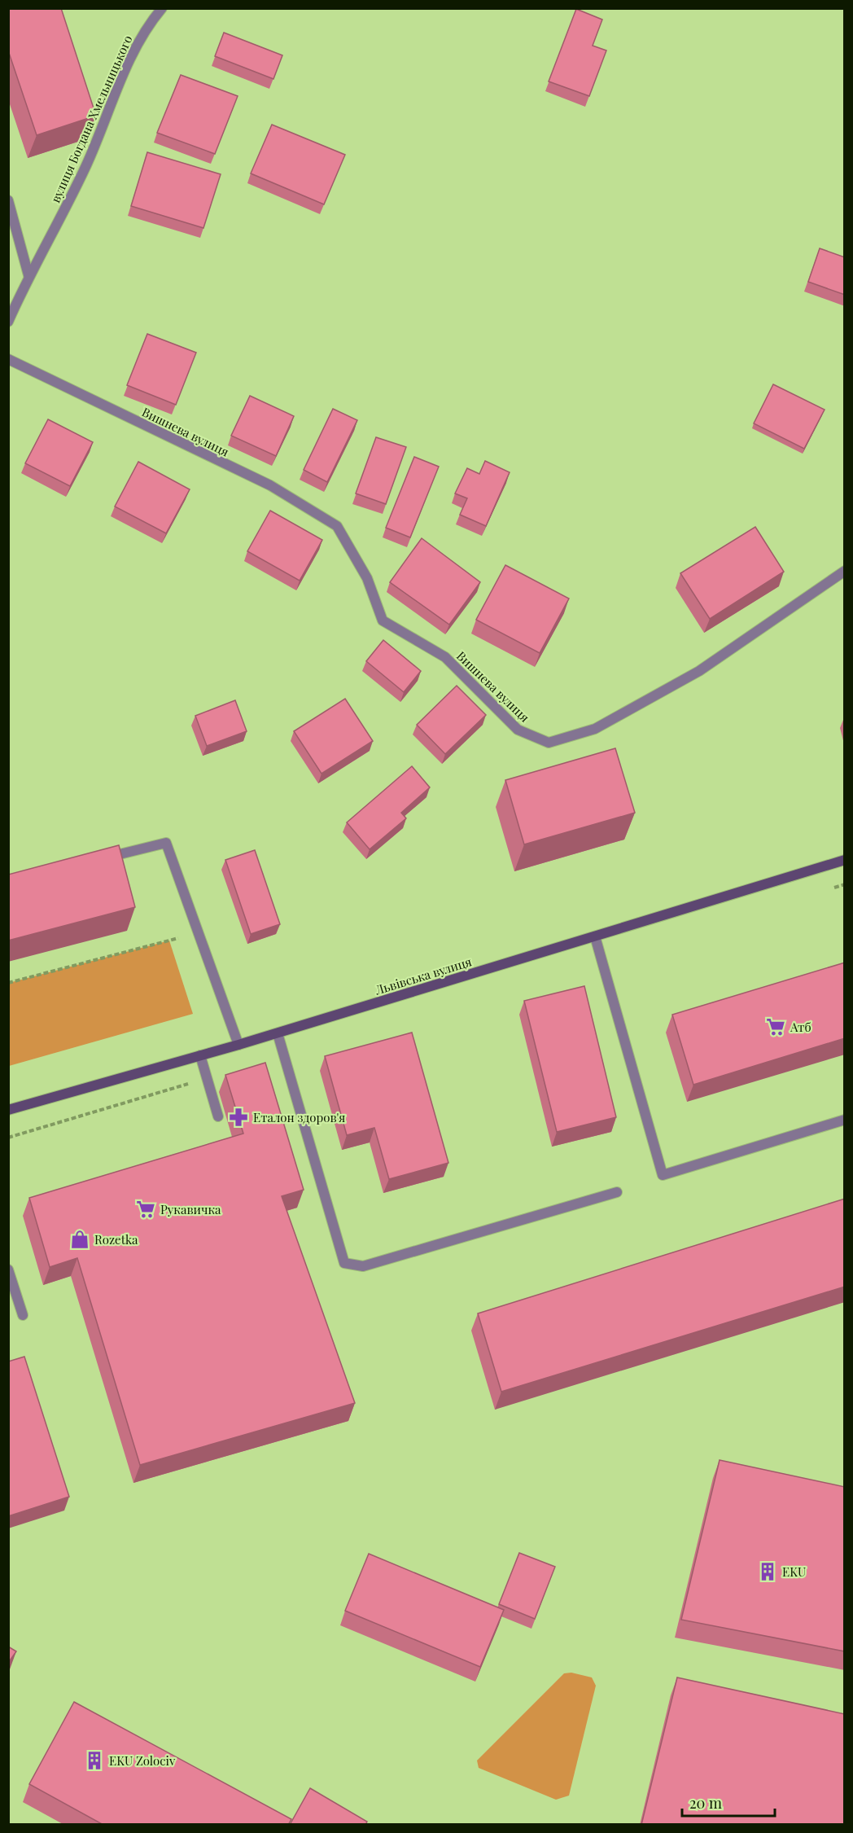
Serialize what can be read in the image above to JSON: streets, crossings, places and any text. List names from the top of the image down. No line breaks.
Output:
{"streets":{"main road":["Львівська вулиця"],"street":["вулиця Богдана Хмельницького","Вишнева вулиця"]},"places":{"supermarket":["Атб","Рукавичка"],"pharmacy":["Еталон здоров'я"],"shop":["Rozetka"],"building":["EKU","EKU Zolociv"]},"scale_bar":"20 m"}
